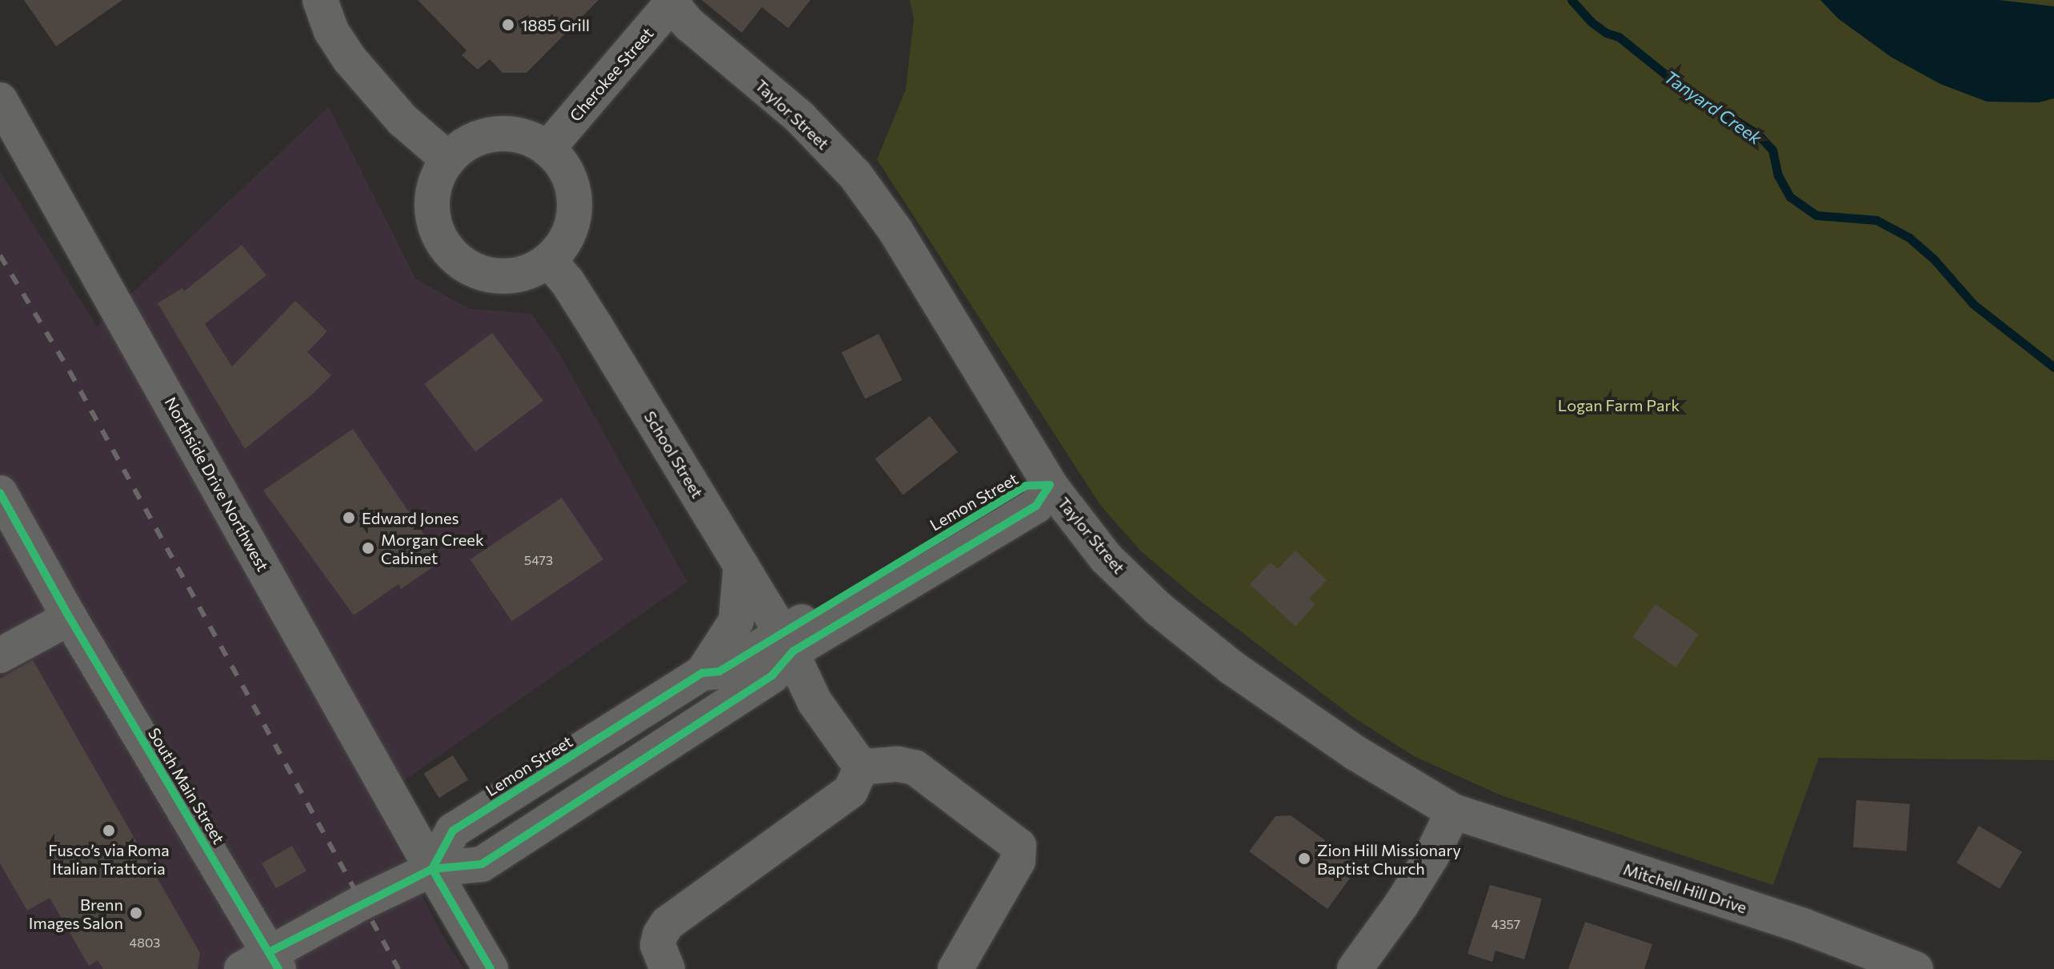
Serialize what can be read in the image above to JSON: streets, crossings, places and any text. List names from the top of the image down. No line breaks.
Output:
{"streets":{"street":["Cherokee Street","Taylor Street","School Street","Northside Drive Northwest","Lemon Street","South Main Street","Mitchell Hill Drive"]},"crossings":[["Cherokee Street","Taylor Street"],["Cherokee Street","School Street"],["Taylor Street","Lemon Street"],["Taylor Street","Mitchell Hill Drive"],["School Street","Lemon Street"],["Northside Drive Northwest","Lemon Street"],["Lemon Street","South Main Street"]],"water":["Tanyard Creek"],"parks":["Logan Farm Park"],"places":["1885 Grill","Edward Jones","Morgan Creek Cabinet","Fusco’s via Roma Italian Trattoria","Zion Hill Missionary Baptist Church","Brenn Images Salon"],"house_numbers":["5473","4357","4803"]}
